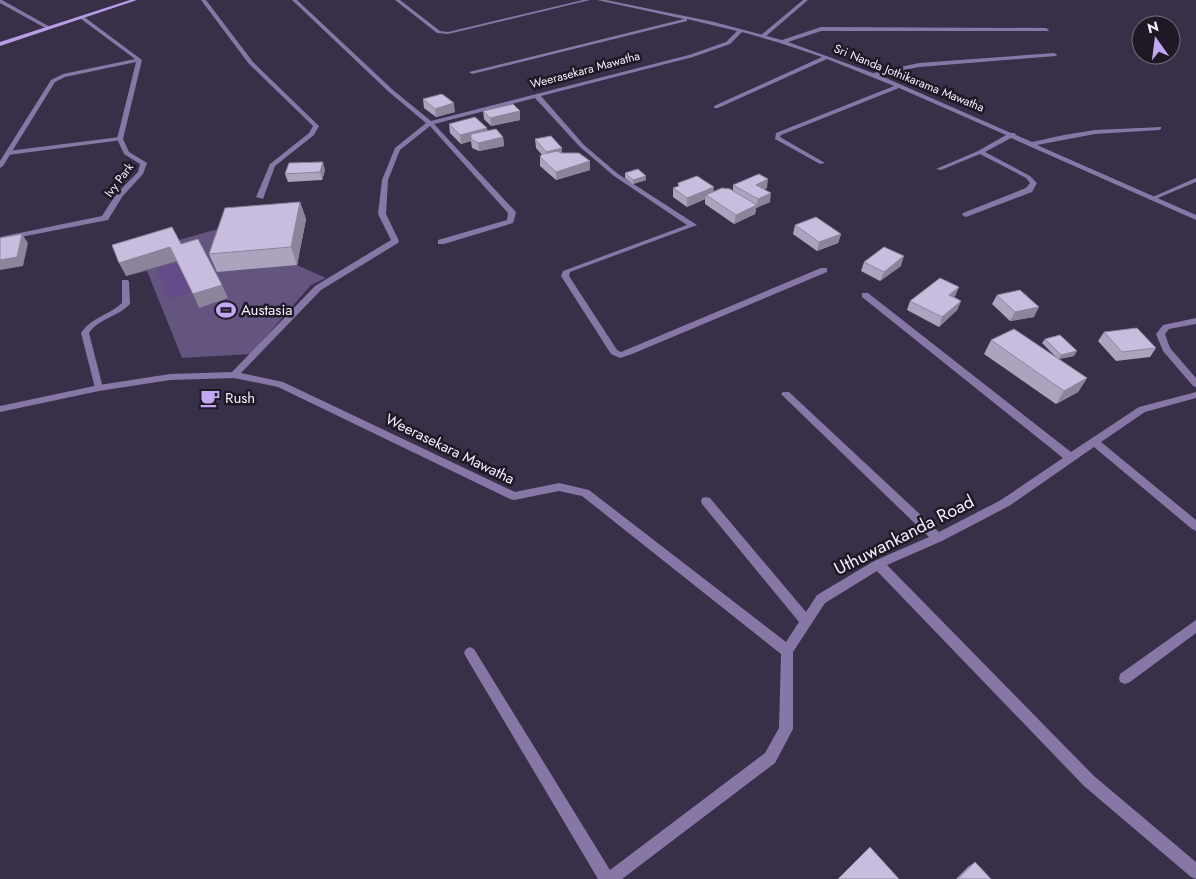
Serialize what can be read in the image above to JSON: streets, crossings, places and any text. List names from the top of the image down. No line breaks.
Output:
{"streets":{"street":["Weerasekara Mawatha","Sri Nanda Jothikarama Mawatha","Ivy Park","Uthuwankanda Road"]},"crossings":[["Weerasekara Mawatha","Sri Nanda Jothikarama Mawatha"],["Weerasekara Mawatha","Uthuwankanda Road"]],"places":{"sports":["Austasia"],"cafe":["Rush"]},"north":"top"}
